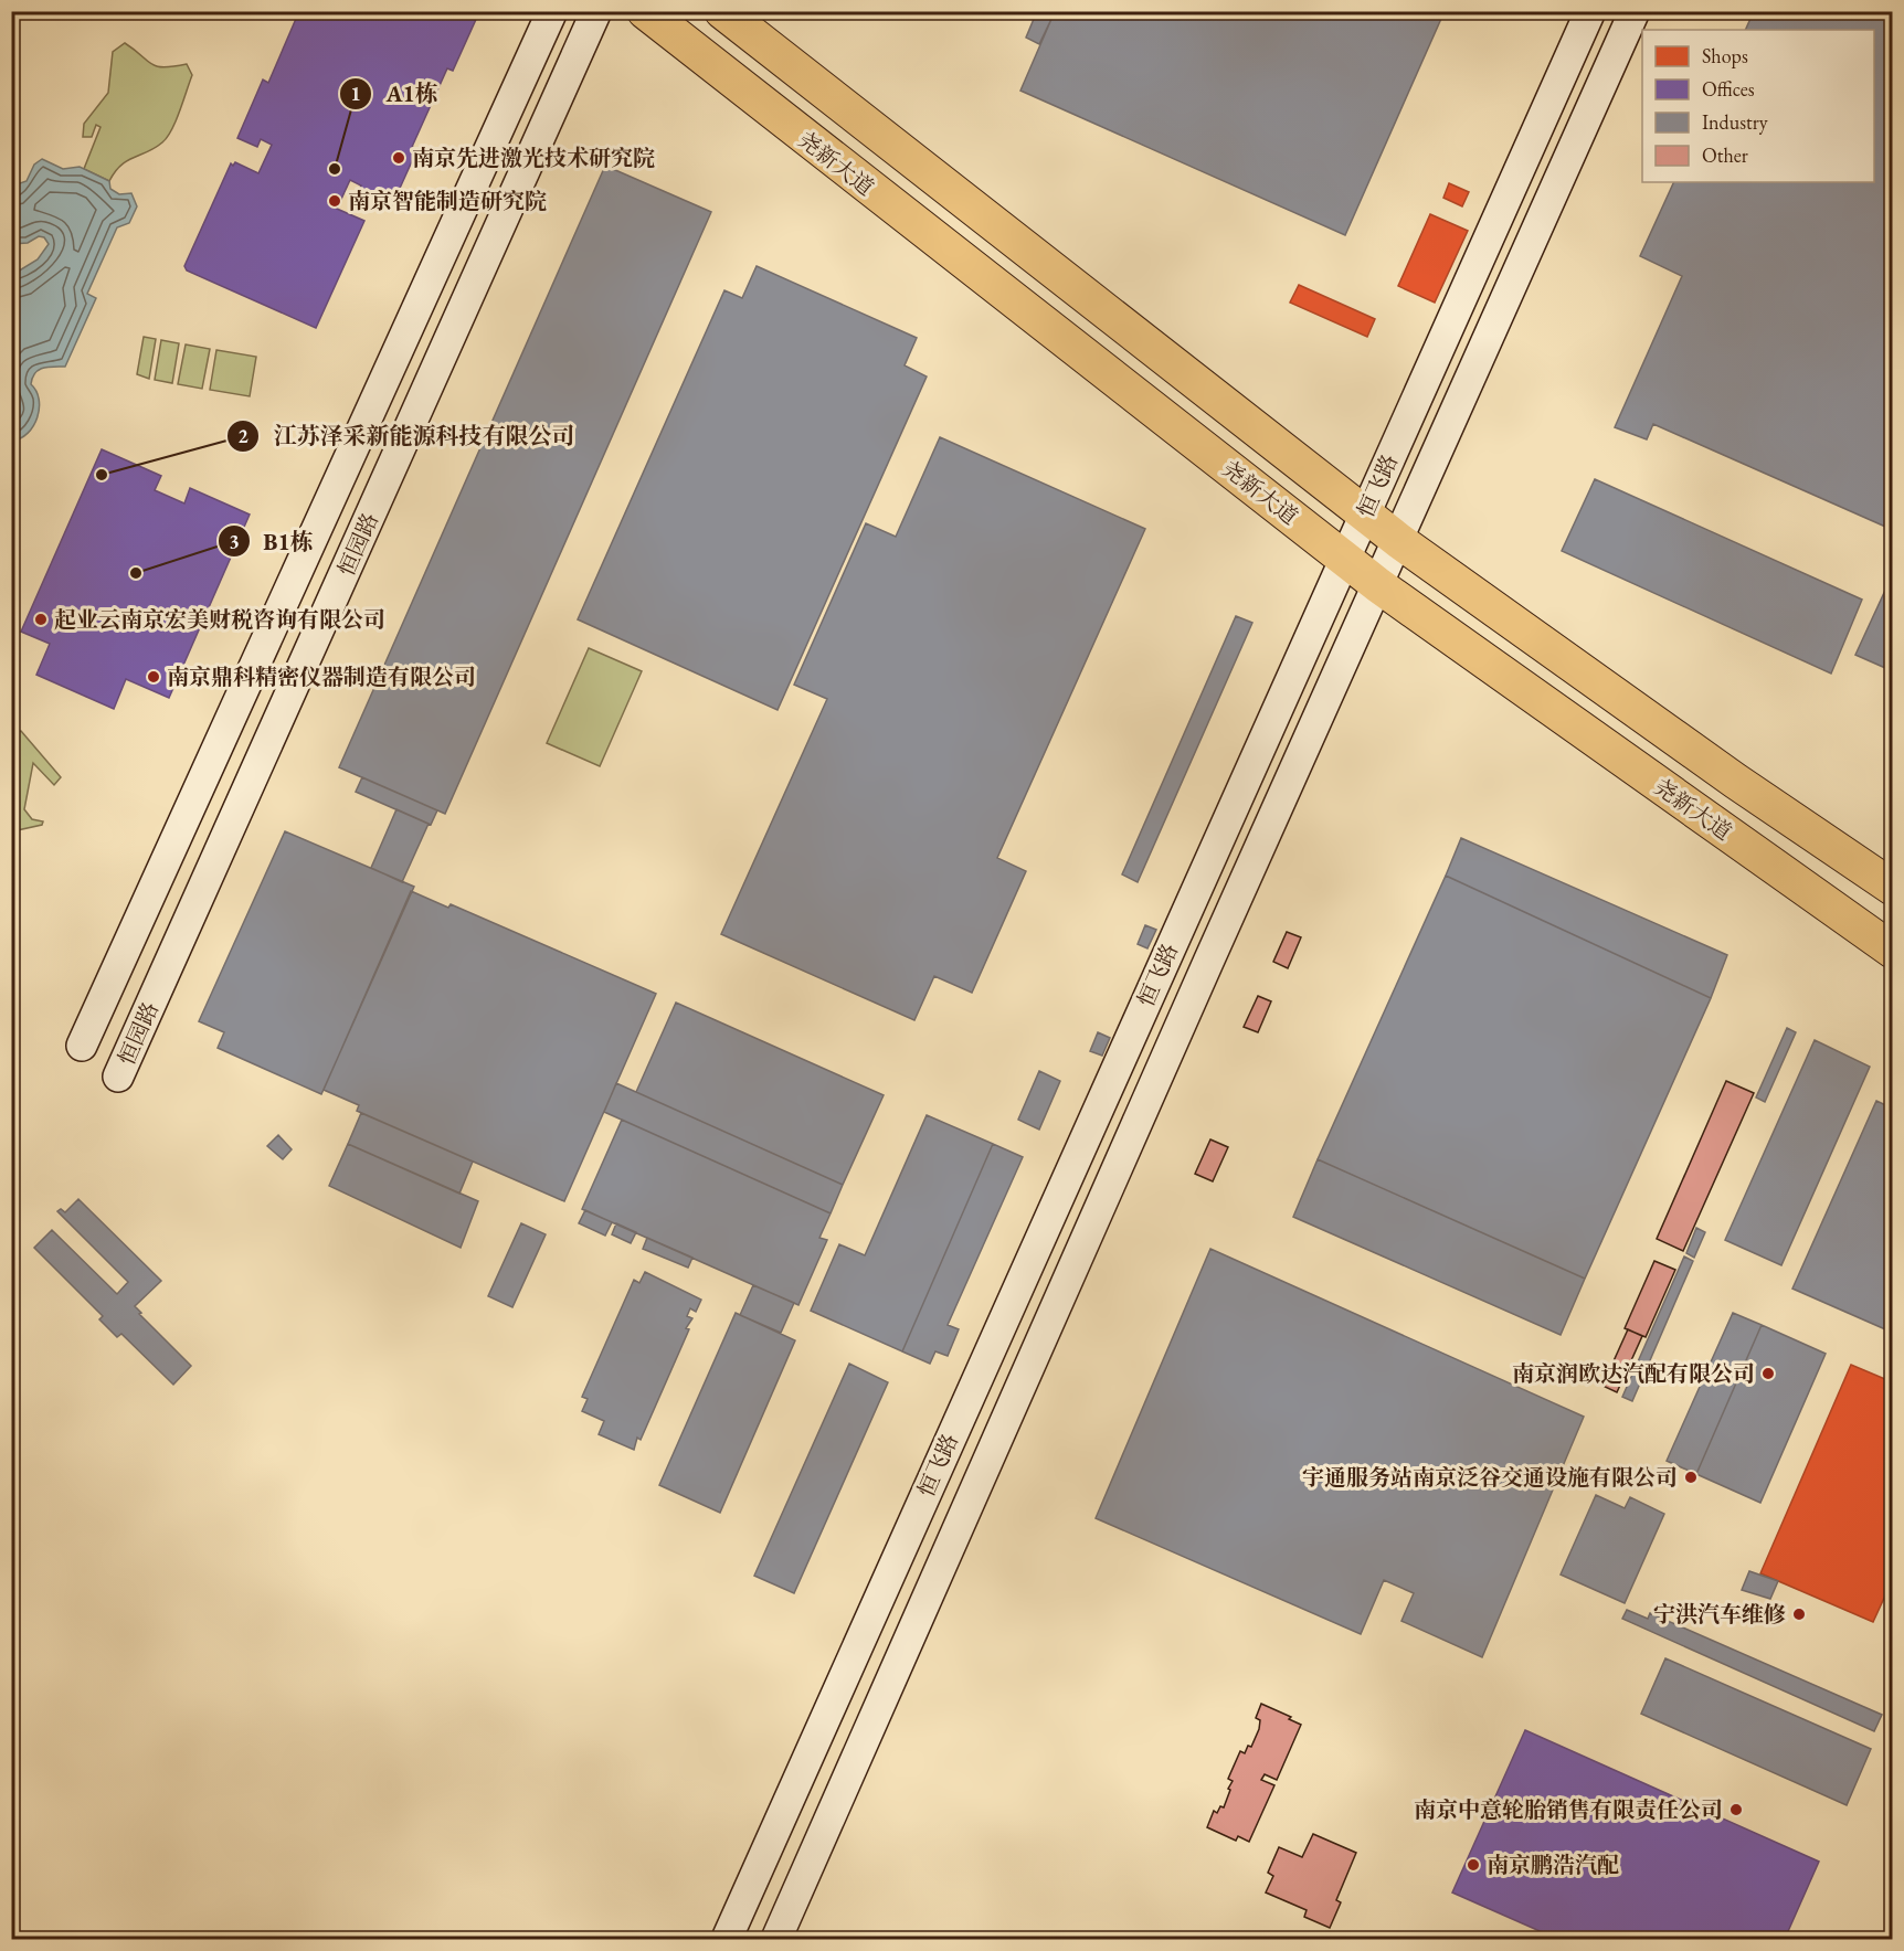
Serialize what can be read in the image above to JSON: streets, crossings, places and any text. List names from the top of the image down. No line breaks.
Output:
{"streets":{"main road":["尧新大道","恒飞路","恒园路"]},"crossings":[["尧新大道","恒飞路"]],"places":["南京先进激光技术研究院","A1栋","南京智能制造研究院","江苏泽采新能源科技有限公司","B1栋","起业云南京宏美财税咨询有限公司","南京鼎科精密仪器制造有限公司","南京润欧达汽配有限公司","宇通服务站南京泛谷交通设施有限公司","宁洪汽车维修","南京中意轮胎销售有限责任公司","南京鹏浩汽配"],"legend":["Shops","Offices","Industry","Other"]}
